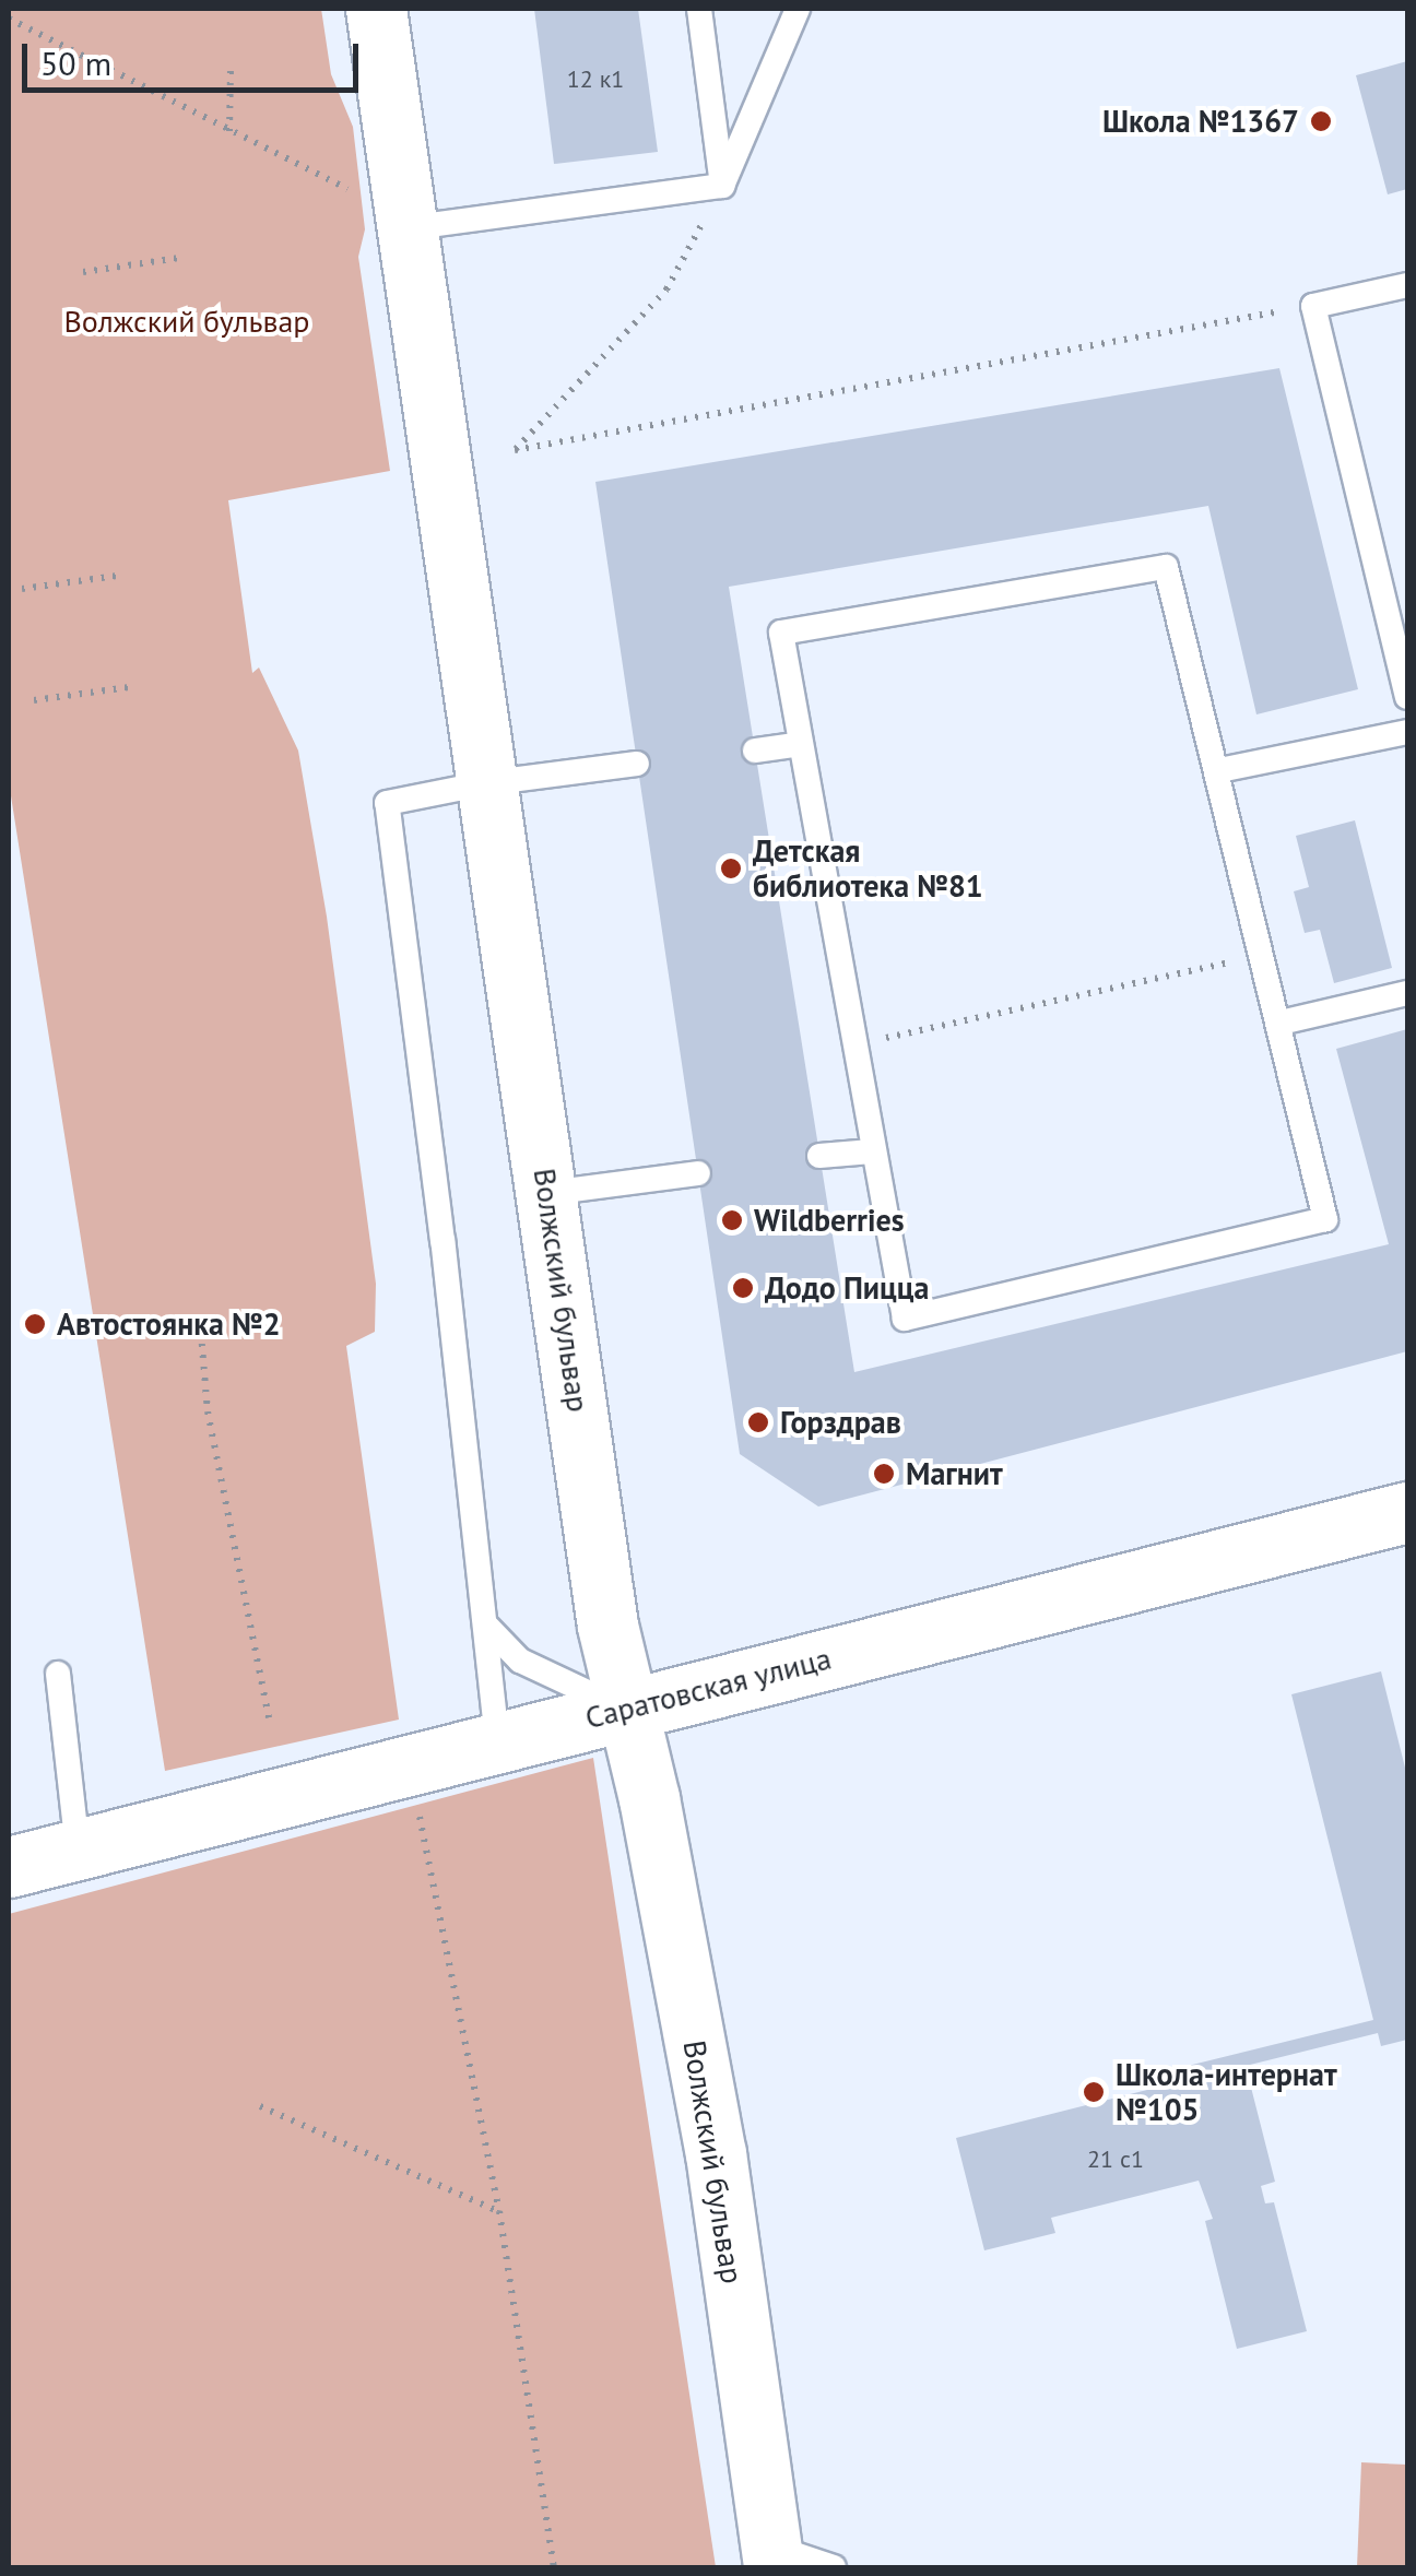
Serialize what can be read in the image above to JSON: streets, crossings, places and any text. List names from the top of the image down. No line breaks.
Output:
{"streets":{"main road":["Волжский бульвар","Саратовская улица"]},"crossings":[["Волжский бульвар","Саратовская улица"]],"parks":["Волжский бульвар"],"places":["Школа №1367","Детская библиотека №81","Wildberries","Додо Пицца","Автостоянка №2","Горздрав","Магнит","Школа-интернат №105"],"house_numbers":["12 к1","21 с1"],"scale_bar":"50 m"}
